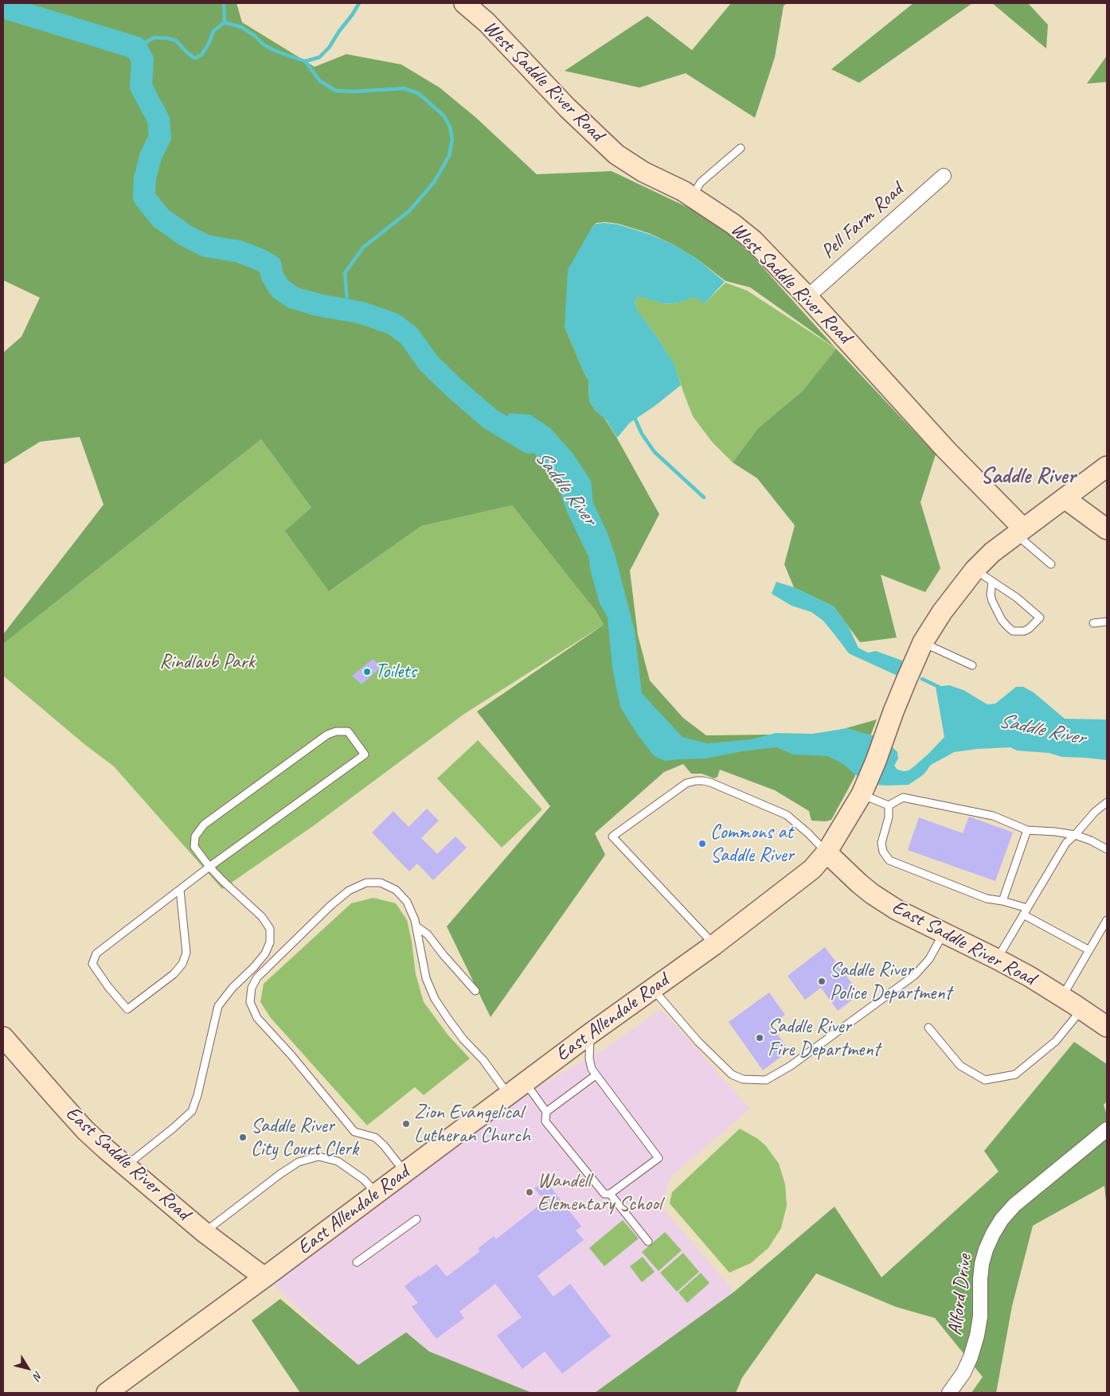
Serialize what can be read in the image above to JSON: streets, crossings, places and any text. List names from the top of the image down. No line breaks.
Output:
{"streets":{"main road":["West Saddle River Road","East Saddle River Road","East Allendale Road"],"street":["Pell Farm Road","Alford Drive"]},"crossings":[["West Saddle River Road","Pell Farm Road"],["East Saddle River Road","East Allendale Road"]],"districts":["Saddle River"],"water":["Saddle River"],"parks":["Rindlaub Park"],"places":["Toilets","Commons at Saddle River","Saddle River Police Department","Saddle River Fire Department","Zion Evangelical Lutheran Church","Saddle River City Court Clerk","Wandell Elementary School"],"north":"bottom right"}
